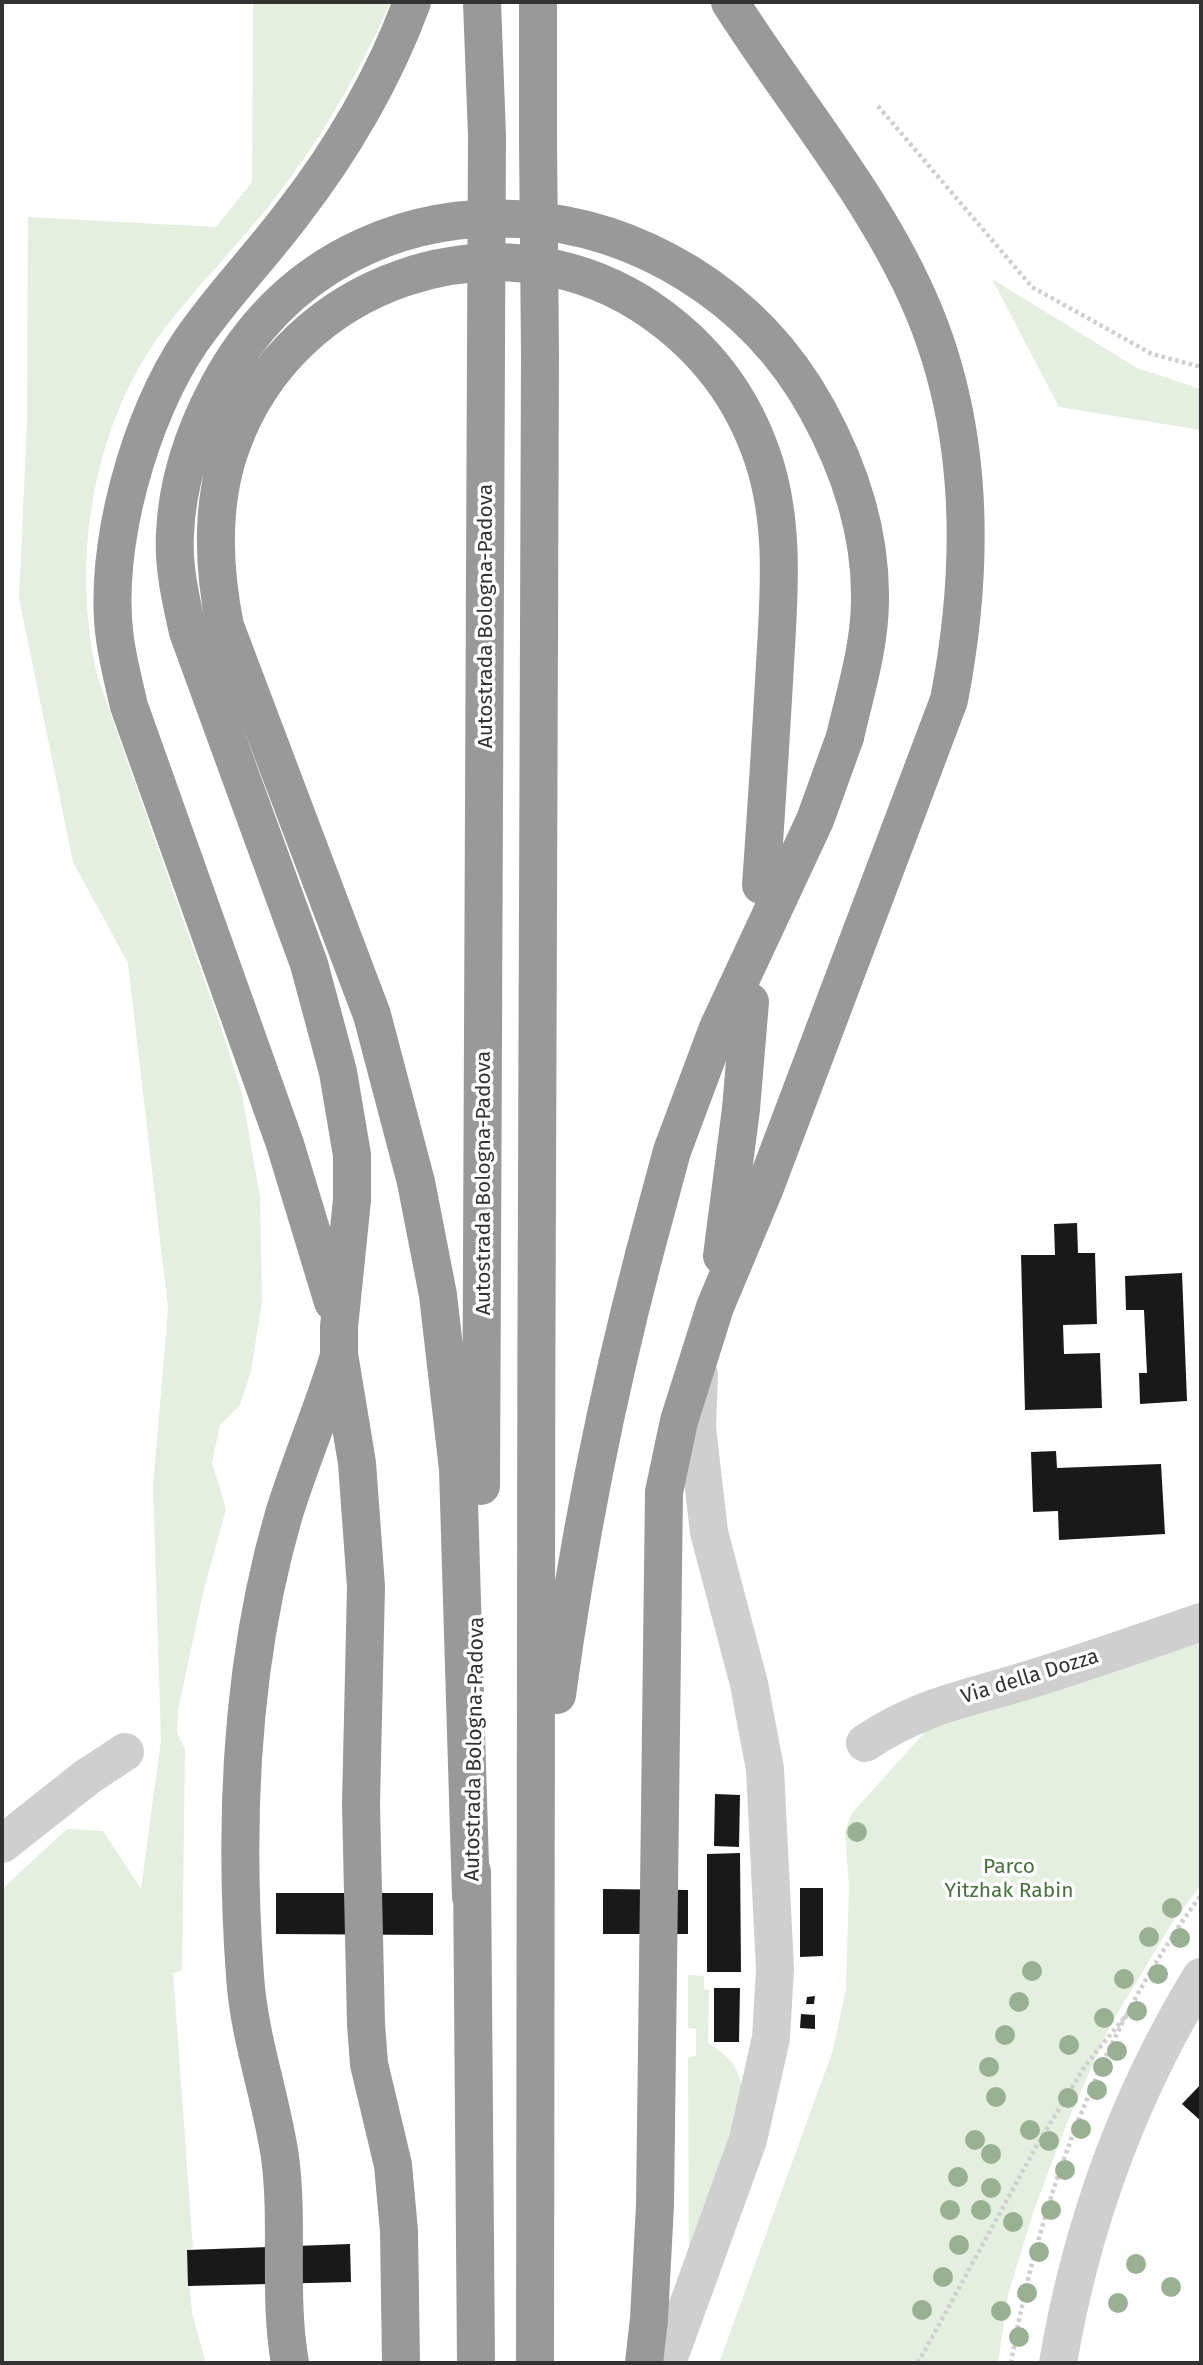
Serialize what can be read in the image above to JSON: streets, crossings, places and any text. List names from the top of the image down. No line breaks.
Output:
{"streets":{"highway":["Autostrada Bologna-Padova"],"street":["Via della Dozza"]},"parks":["Parco Yitzhak Rabin"]}
